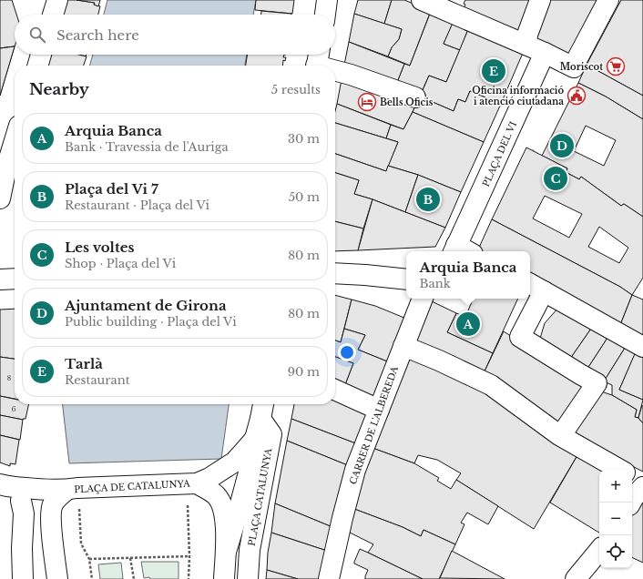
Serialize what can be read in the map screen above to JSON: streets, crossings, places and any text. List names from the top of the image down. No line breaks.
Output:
{"streets":{"street":["PLAÇA DEL VI","CARRER DE L'ALBEREDA","PLAÇA DE CATALUNYA","PLAÇA CATALUNYA"]},"crossings":[["PLAÇA DE CATALUNYA","PLAÇA CATALUNYA"]],"places":{"supermarket":["Moriscot"],"public building":["Oficina informació i atenció ciutadana"],"hotel":["Bells Oficis"]},"house_numbers":["8","6"],"page":{"search":"Search here","pins":["E","D","C","B","A"],"heading":["Nearby","5 results"],"list":[{"mark":"A","name":"Arquia Banca","note":"Bank · Travessia de l'Auriga","value":"30 m"},{"mark":"B","name":"Plaça del Vi 7","note":"Restaurant · Plaça del Vi","value":"50 m"},{"mark":"C","name":"Les voltes","note":"Shop · Plaça del Vi","value":"80 m"},{"mark":"D","name":"Ajuntament de Girona","note":"Public building · Plaça del Vi","value":"80 m"},{"mark":"E","name":"Tarlà","note":"Restaurant","value":"90 m"}],"popup":["Arquia Banca","Bank"],"map_buttons":["+","−"]}}
